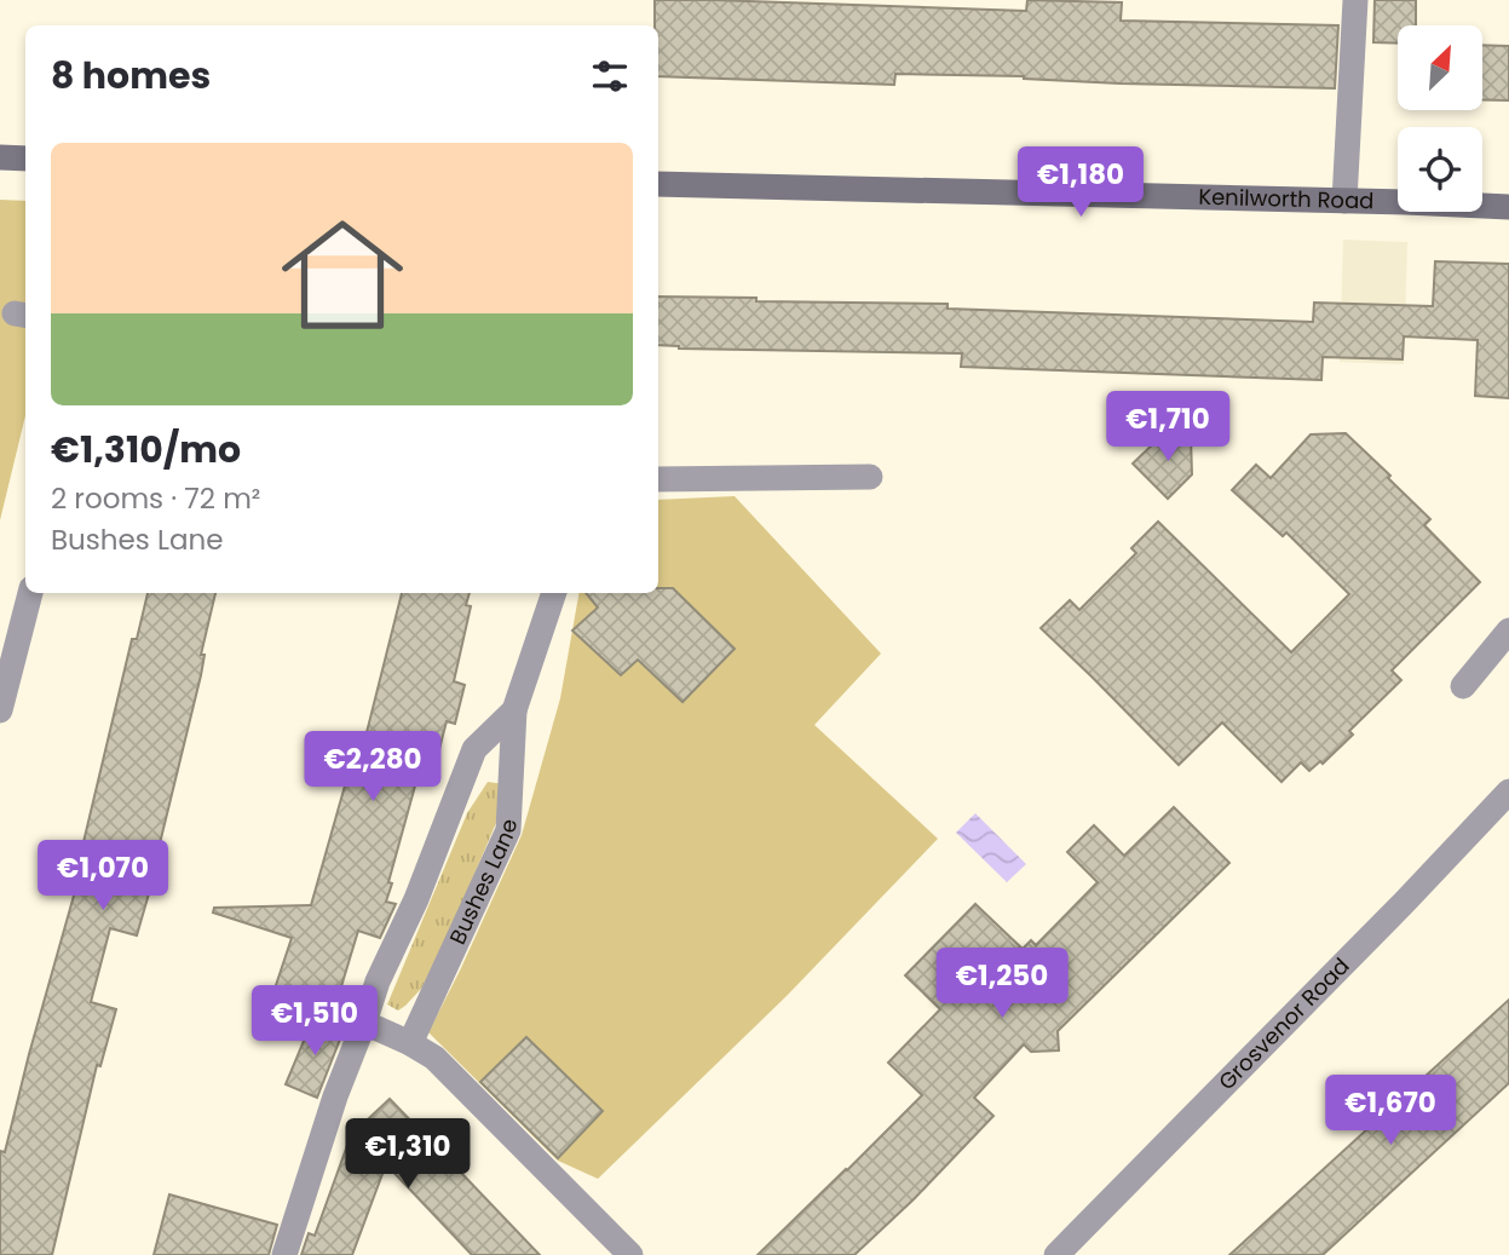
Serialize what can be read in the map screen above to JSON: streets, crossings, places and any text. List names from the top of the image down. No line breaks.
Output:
{"streets":{"street":["Kenilworth Road","Bushes Lane","Grosvenor Road"]},"north":"top right","page":{"heading":"8 homes","list":[{"name":"€1,310/mo","note":"2 rooms · 72 m² · Bushes Lane"}],"price":["€1,180","€1,710","€2,280","€1,070","€1,250","€1,510","€1,670","€1,310"]}}
